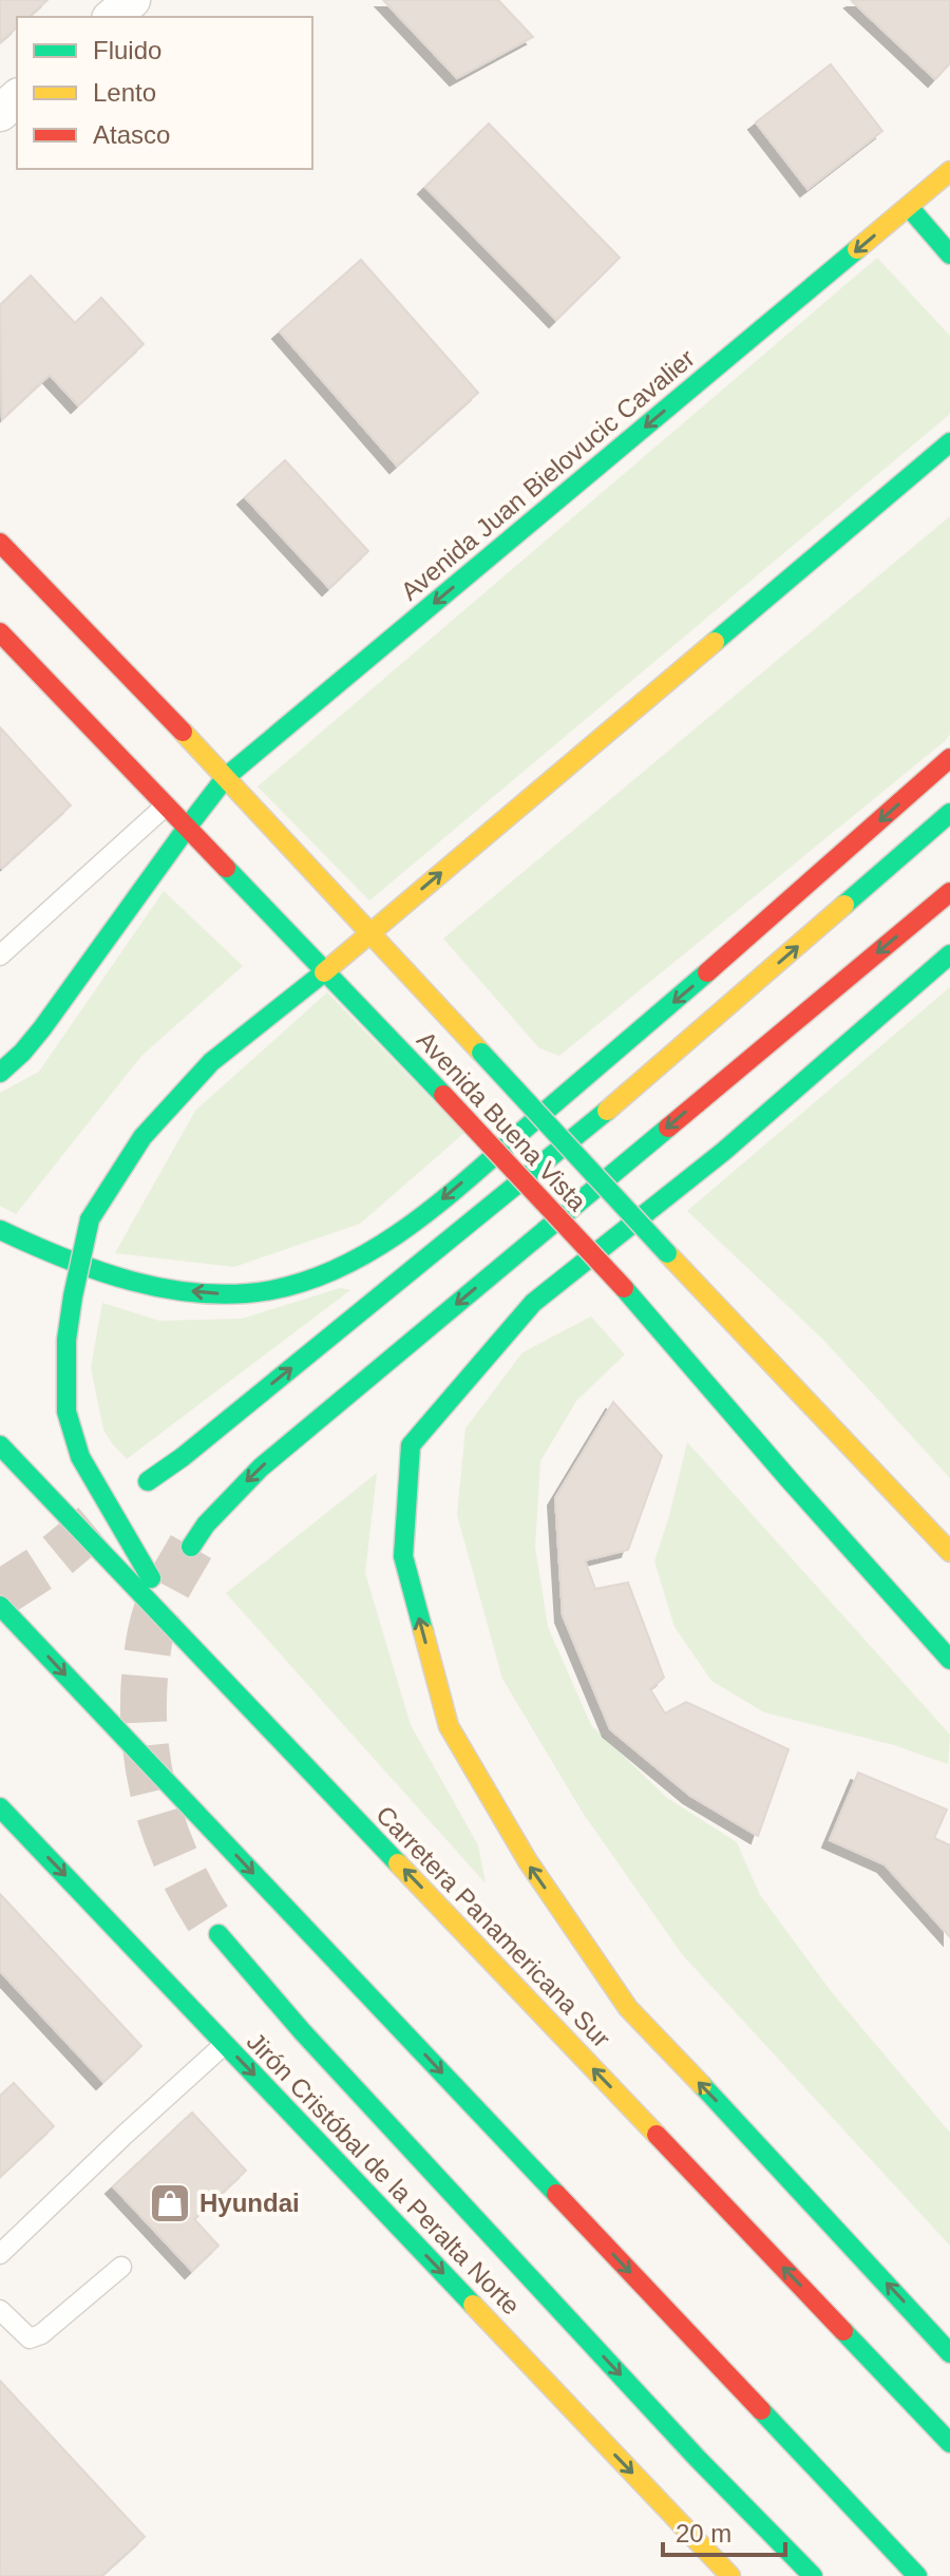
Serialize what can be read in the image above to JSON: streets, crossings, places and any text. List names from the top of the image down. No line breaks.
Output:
{"streets":{"main road":["Avenida Juan Bielovucic Cavalier","Avenida Buena Vista","Carretera Panamericana Sur","Jirón Cristóbal de la Peralta Norte"]},"crossings":[["Avenida Juan Bielovucic Cavalier","Avenida Buena Vista"]],"one_way":["Avenida Juan Bielovucic Cavalier"],"places":{"shop":["Hyundai"]},"legend":["Fluido","Lento","Atasco"],"scale_bar":"20 m"}
